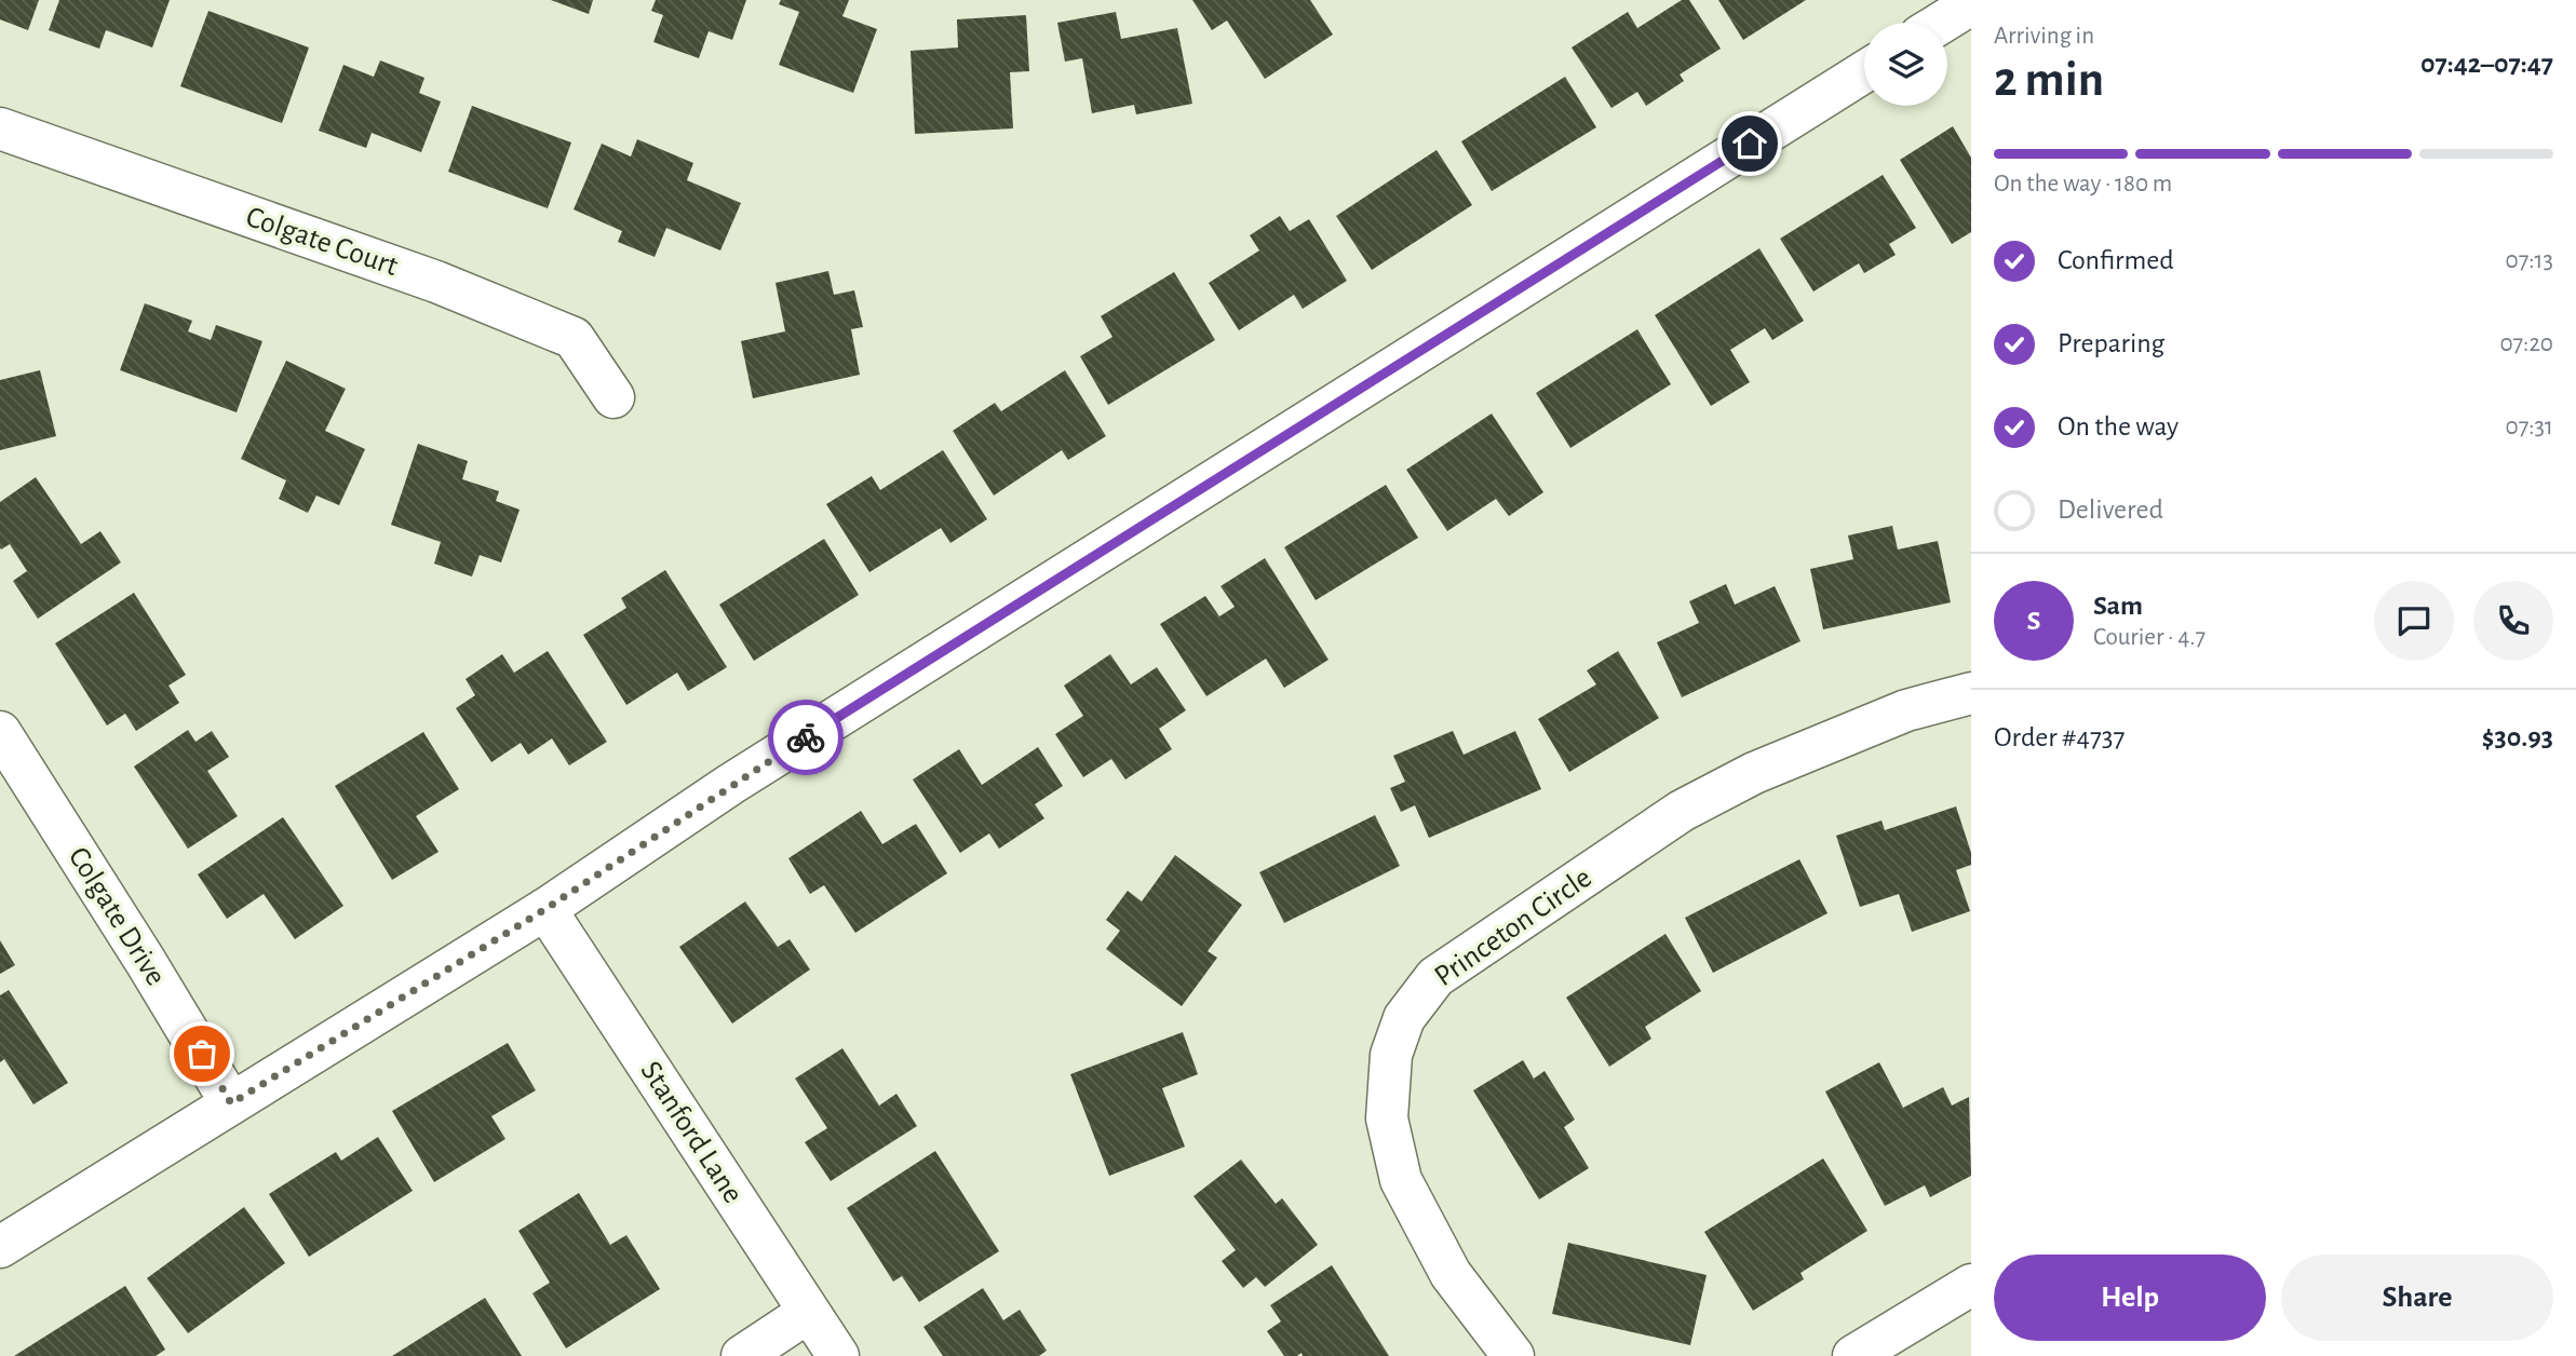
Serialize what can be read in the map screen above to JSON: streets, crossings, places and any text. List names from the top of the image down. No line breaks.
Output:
{"streets":{"street":["Colgate Court","Colgate Drive","Princeton Circle","Stanford Lane"]},"page":{"heading":["2 min","Arriving in","07:42–07:47"],"panel":["Sam","Courier · 4.7","Order #4737","$30.93"],"bar":"On the way · 180 m","list":[["Confirmed","07:13"],["Preparing","07:20"],["On the way","07:31"],"Delivered"],"round":"S","buttons":["Help","Share"]}}
